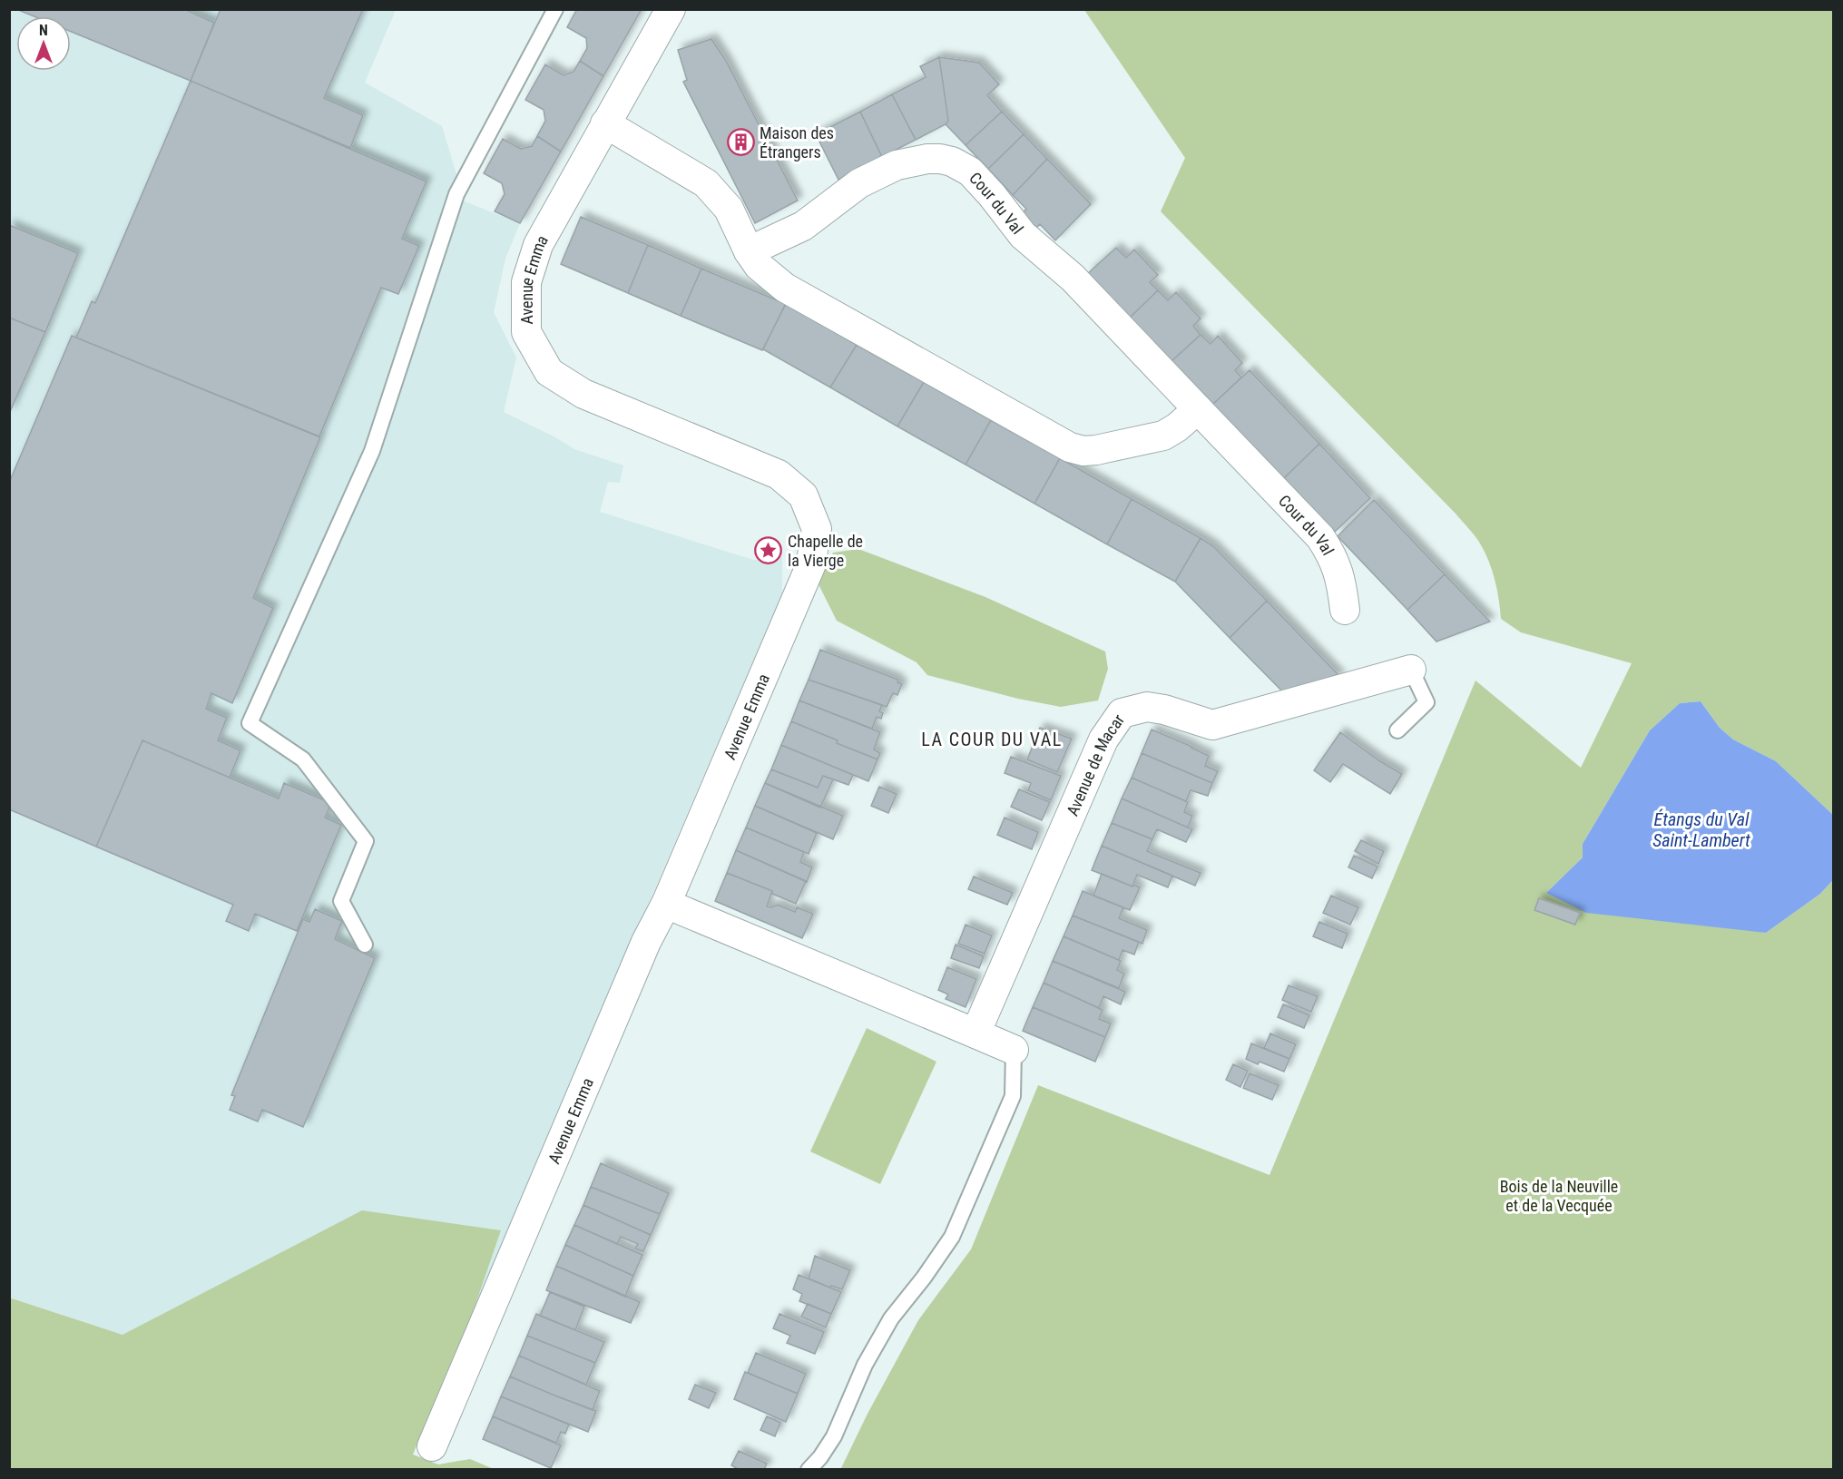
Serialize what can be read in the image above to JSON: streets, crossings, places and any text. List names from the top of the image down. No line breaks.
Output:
{"streets":{"street":["Cour du Val","Avenue Emma","Avenue de Macar"]},"districts":["LA COUR DU VAL"],"water":["Étangs du Val Saint-Lambert"],"parks":["Bois de la Neuville et de la Vecquée"],"places":{"building":["Maison des Étrangers"],"place":["Chapelle de la Vierge"]},"north":"top"}
